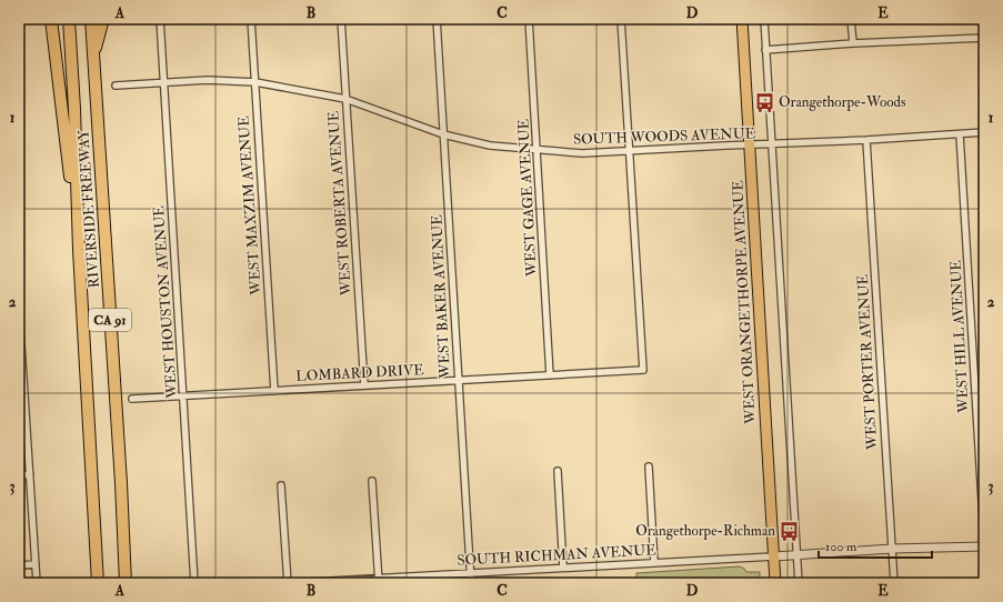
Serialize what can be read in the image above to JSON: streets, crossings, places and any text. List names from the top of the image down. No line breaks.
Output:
{"streets":{"highway":["RIVERSIDE FREEWAY","CA 91"],"main road":["WEST ORANGETHORPE AVENUE"],"street":["SOUTH WOODS AVENUE","WEST GAGE AVENUE","WEST ROBERTA AVENUE","WEST MAXZIM AVENUE","WEST BAKER AVENUE","WEST HOUSTON AVENUE","WEST HILL AVENUE","WEST PORTER AVENUE","LOMBARD DRIVE","SOUTH RICHMAN AVENUE"]},"crossings":[["SOUTH WOODS AVENUE","WEST GAGE AVENUE"],["SOUTH WOODS AVENUE","WEST ROBERTA AVENUE"],["SOUTH WOODS AVENUE","WEST MAXZIM AVENUE"],["SOUTH WOODS AVENUE","WEST BAKER AVENUE"],["SOUTH WOODS AVENUE","WEST HOUSTON AVENUE"],["SOUTH WOODS AVENUE","WEST ORANGETHORPE AVENUE"],["SOUTH WOODS AVENUE","WEST HILL AVENUE"],["SOUTH WOODS AVENUE","WEST PORTER AVENUE"],["SOUTH WOODS AVENUE","LOMBARD DRIVE"],["WEST GAGE AVENUE","LOMBARD DRIVE"],["WEST ROBERTA AVENUE","LOMBARD DRIVE"],["WEST MAXZIM AVENUE","LOMBARD DRIVE"],["WEST BAKER AVENUE","LOMBARD DRIVE"],["WEST BAKER AVENUE","SOUTH RICHMAN AVENUE"],["WEST HOUSTON AVENUE","LOMBARD DRIVE"],["WEST ORANGETHORPE AVENUE","SOUTH RICHMAN AVENUE"],["WEST PORTER AVENUE","SOUTH RICHMAN AVENUE"]],"places":{"bus stop":["Orangethorpe-Woods","Orangethorpe-Richman"]},"scale_bar":"100 m","grid":{"columns":["A","B","C","D","E"],"rows":["1","2","3"]}}
